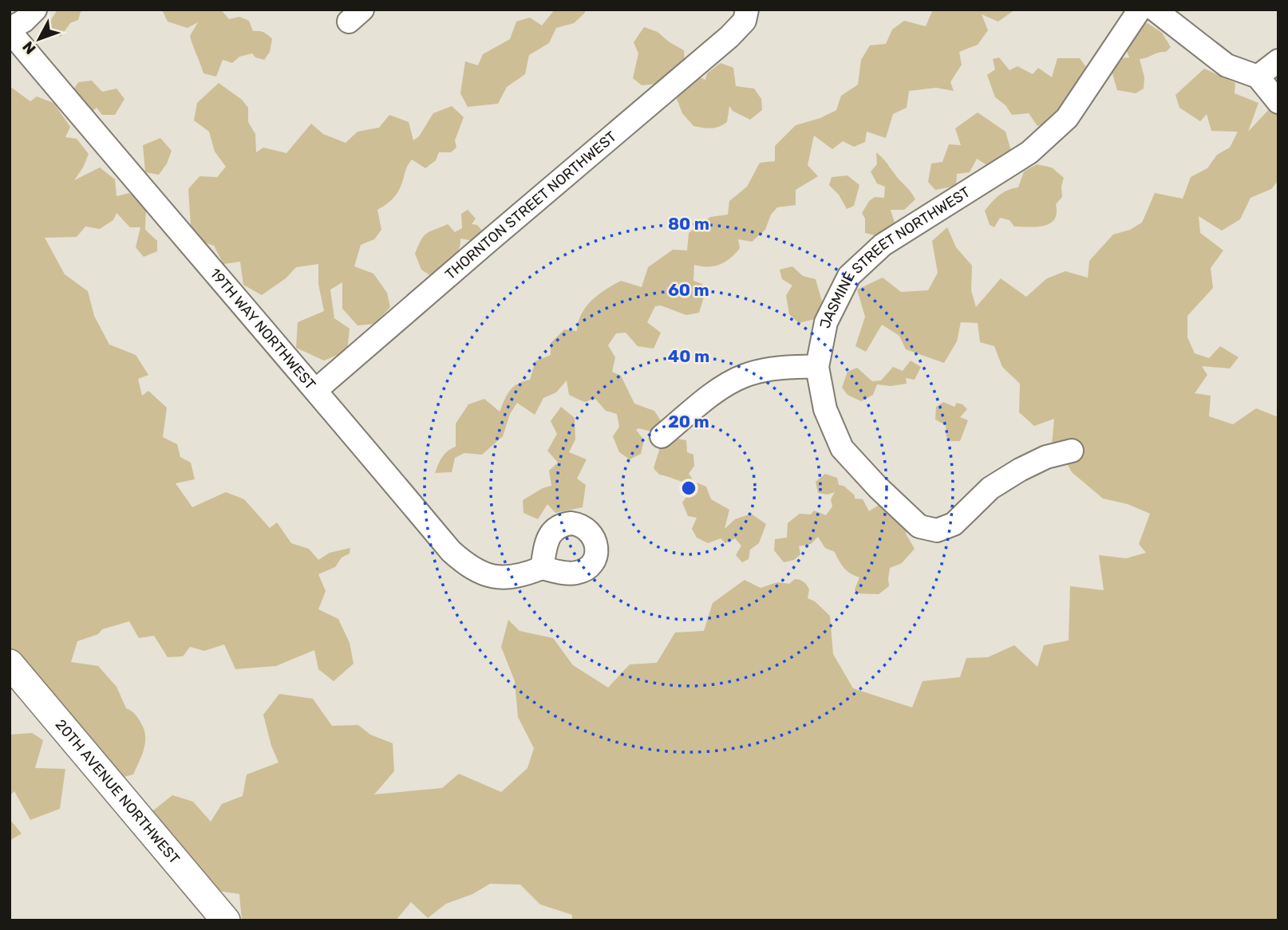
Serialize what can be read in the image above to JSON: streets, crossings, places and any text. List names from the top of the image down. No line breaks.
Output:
{"streets":{"street":["THORNTON STREET NORTHWEST","JASMINE STREET NORTHWEST","19TH WAY NORTHWEST","20TH AVENUE NORTHWEST"]},"crossings":[["THORNTON STREET NORTHWEST","19TH WAY NORTHWEST"]],"north":"bottom left","rings":["80 m","60 m","40 m","20 m"]}
